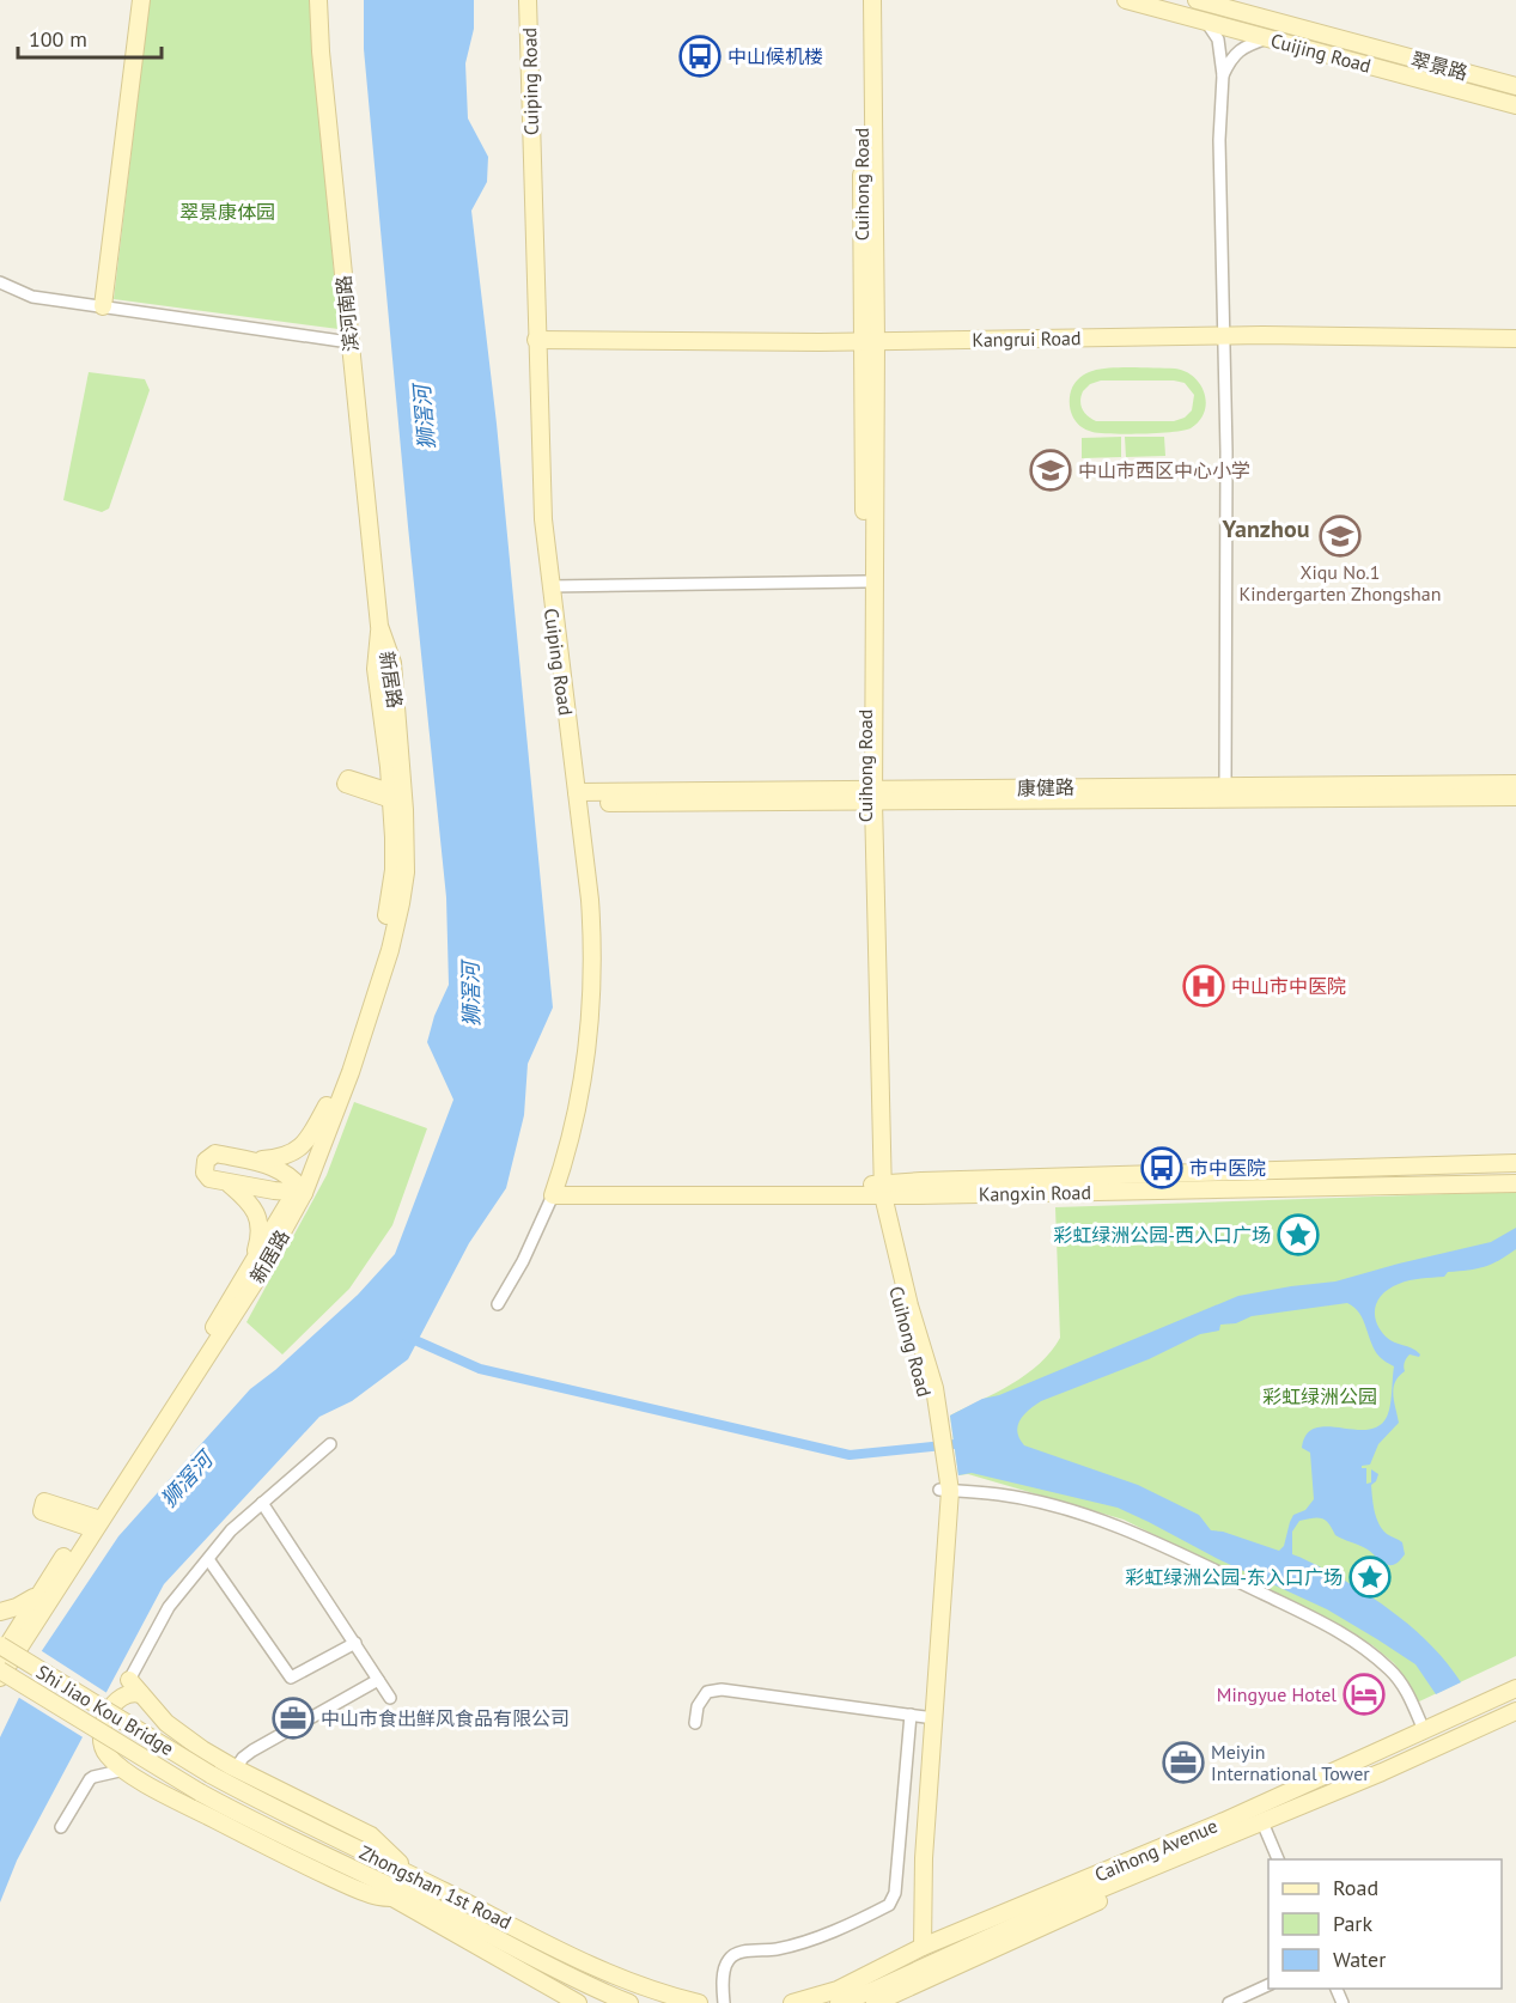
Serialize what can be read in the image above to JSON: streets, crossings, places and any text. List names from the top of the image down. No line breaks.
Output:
{"streets":{"street":["Cuijing Road","翠景路","Cuiping Road","Cuihong Road","滨河南路","Kangrui Road","新居路","康健路","Kangxin Road","Shi Jiao Kou Bridge","Caihong Avenue","Zhongshan 1st Road"]},"crossings":[["Cuiping Road","Kangrui Road"],["Cuiping Road","康健路"],["Cuiping Road","Kangxin Road"],["Cuihong Road","Kangrui Road"],["Cuihong Road","康健路"],["Cuihong Road","Kangxin Road"],["Cuihong Road","Caihong Avenue"],["滨河南路","新居路"],["新居路","Shi Jiao Kou Bridge"],["Shi Jiao Kou Bridge","Zhongshan 1st Road"]],"districts":["Yanzhou"],"water":["狮滘河"],"parks":["翠景康体园","彩虹绿洲公园"],"places":{"bus stop":["中山候机楼","市中医院"],"school or university":["中山市西区中心小学","Xiqu No.1 Kindergarten Zhongshan"],"hospital":["中山市中医院"],"place":["彩虹绿洲公园-西入口广场","彩虹绿洲公园-东入口广场"],"hotel":["Mingyue Hotel"],"office":["中山市食出鲜风食品有限公司","Meiyin International Tower"]},"legend":["Road","Park","Water"],"scale_bar":"100 m"}
